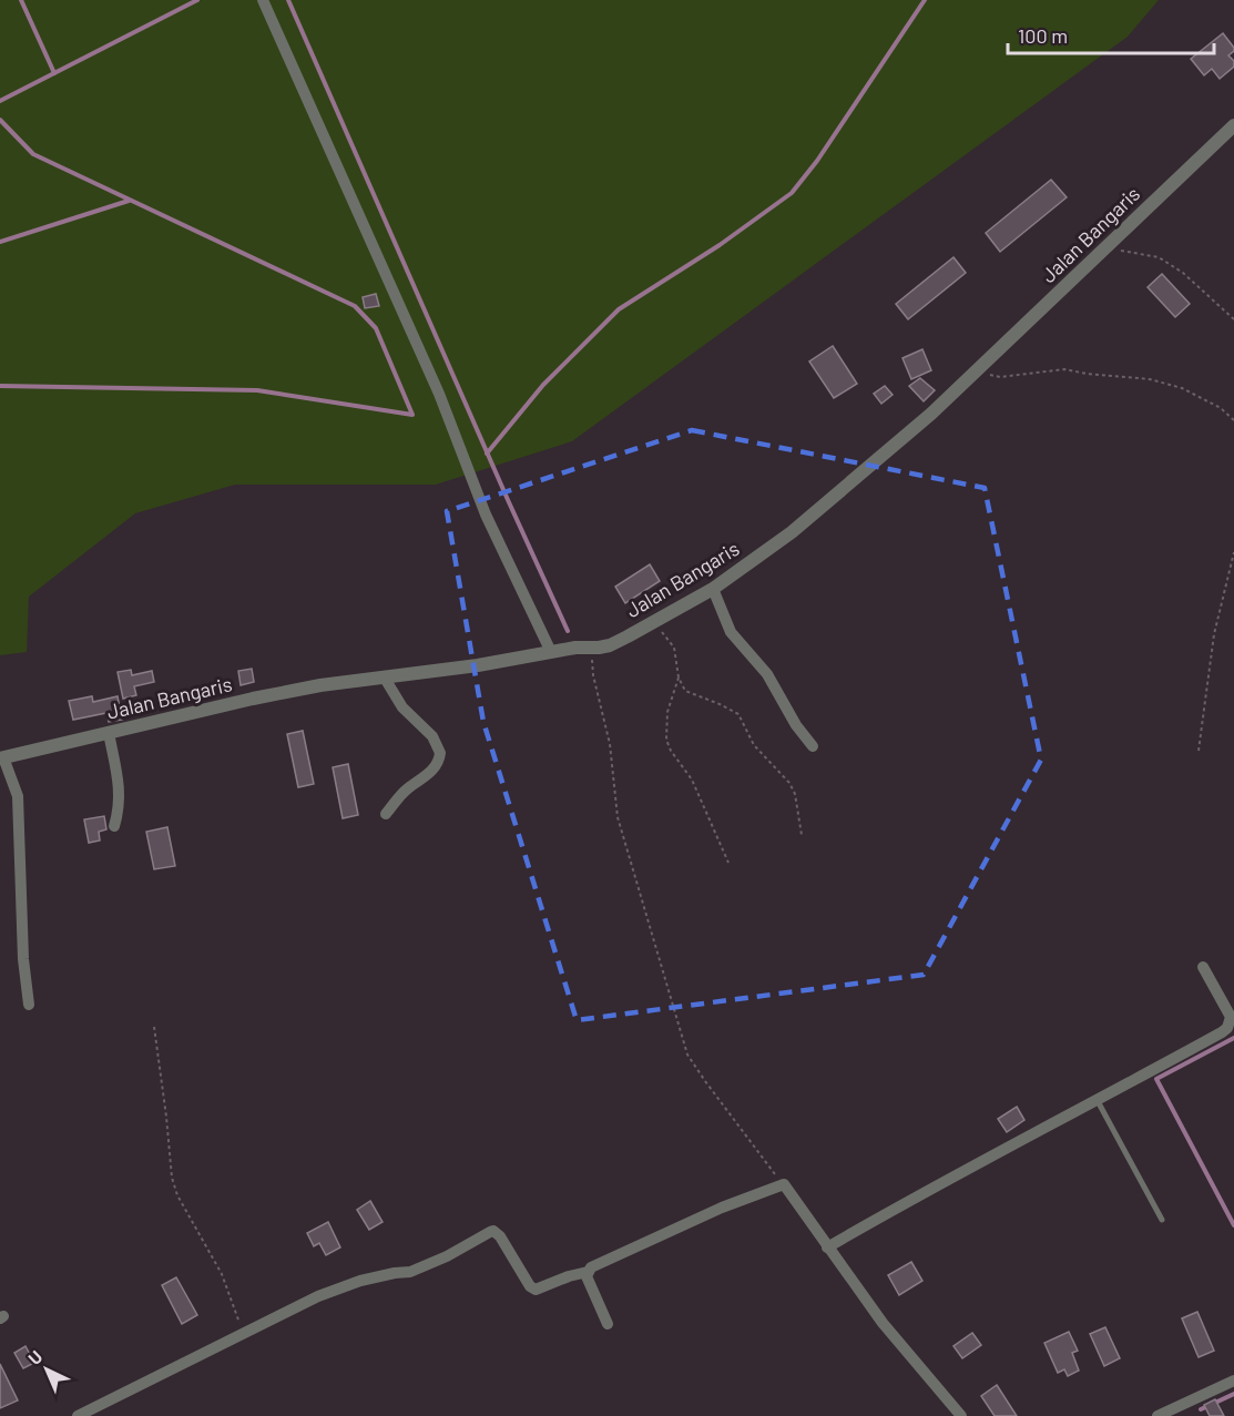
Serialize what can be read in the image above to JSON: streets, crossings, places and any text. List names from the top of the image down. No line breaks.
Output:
{"streets":{"street":["Jalan Bangaris"]},"scale_bar":"100 m","north":"top left"}
